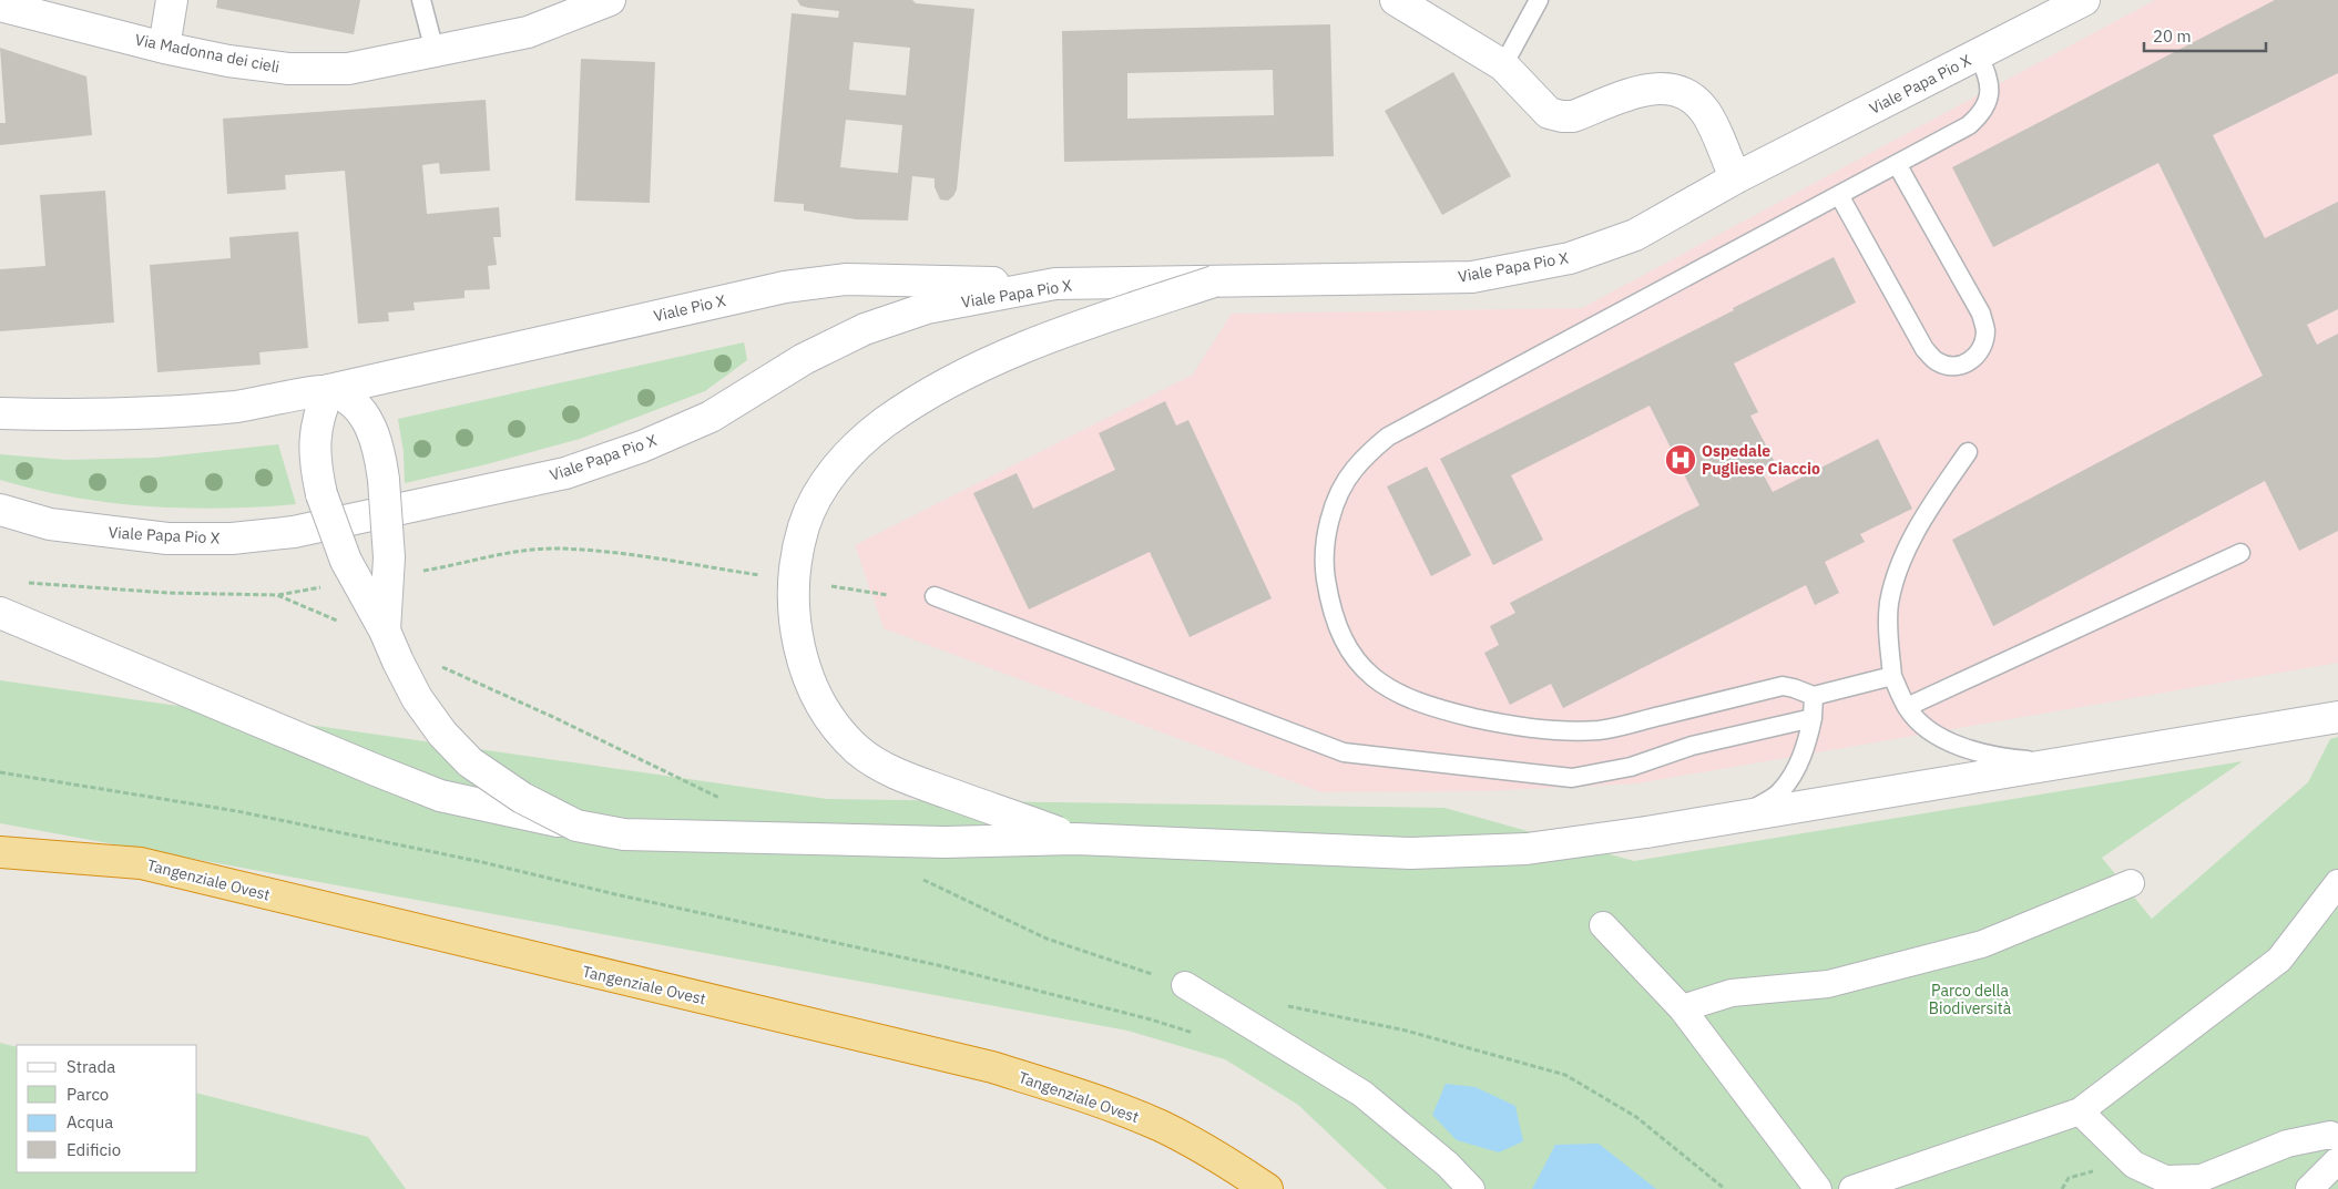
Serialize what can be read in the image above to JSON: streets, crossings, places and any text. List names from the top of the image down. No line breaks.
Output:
{"streets":{"highway":["Tangenziale Ovest"],"street":["Via Madonna dei cieli","Viale Papa Pio X","Viale Pio X"]},"crossings":[["Viale Papa Pio X","Viale Pio X"]],"parks":["Parco della Biodiversità"],"places":{"hospital":["Ospedale Pugliese Ciaccio"]},"legend":["Strada","Parco","Acqua","Edificio"],"scale_bar":"20 m"}
